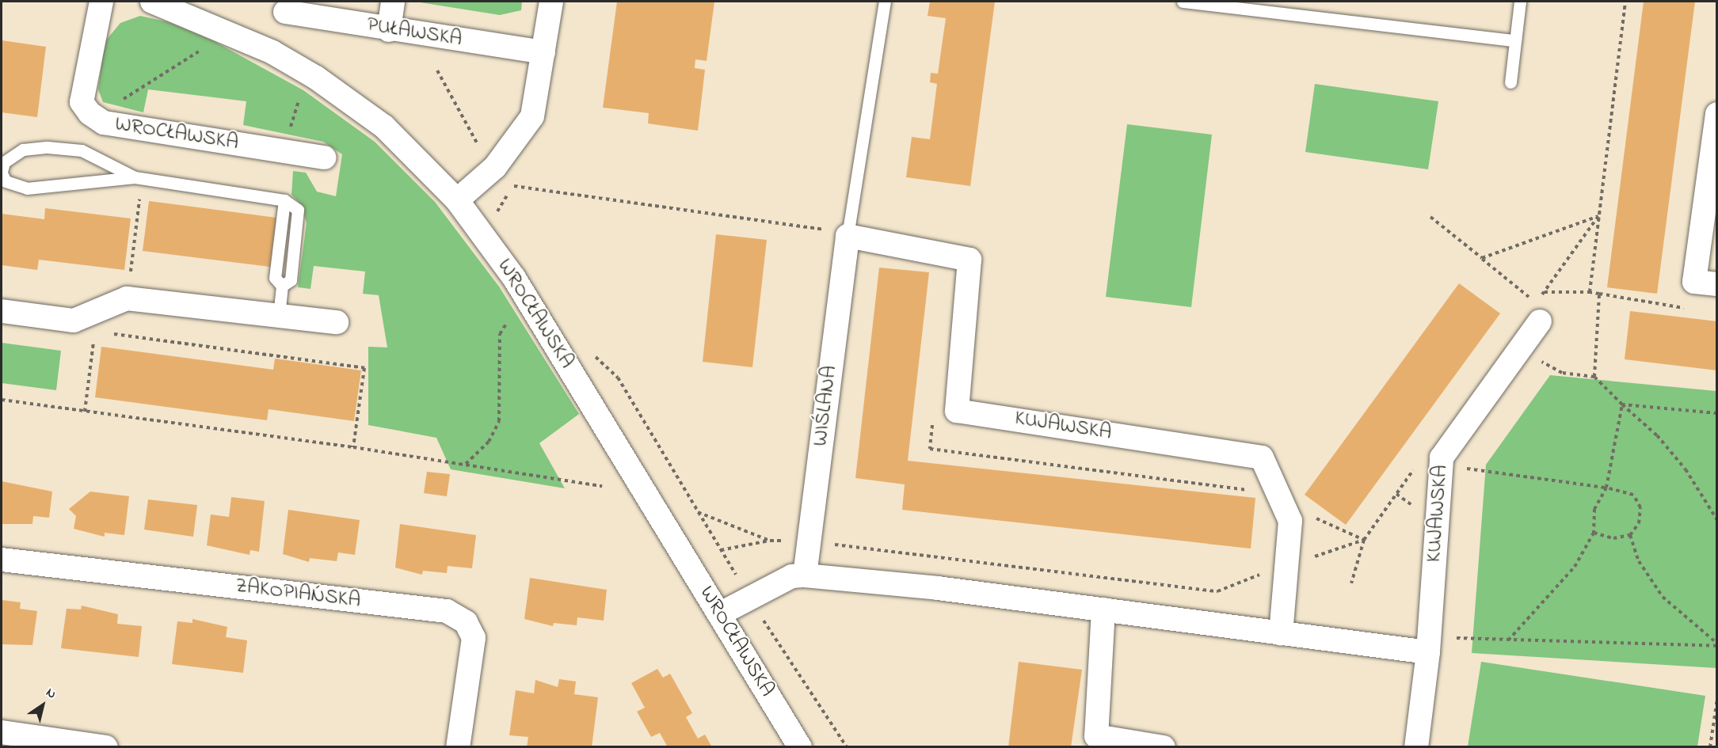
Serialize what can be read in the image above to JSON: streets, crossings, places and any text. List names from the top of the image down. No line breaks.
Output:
{"streets":{"street":["PUŁAWSKA","WROCŁAWSKA","WIŚLANA","KUJAWSKA","ZAKOPIAŃSKA"]},"crossings":[["WIŚLANA","KUJAWSKA"]],"north":"top right"}
